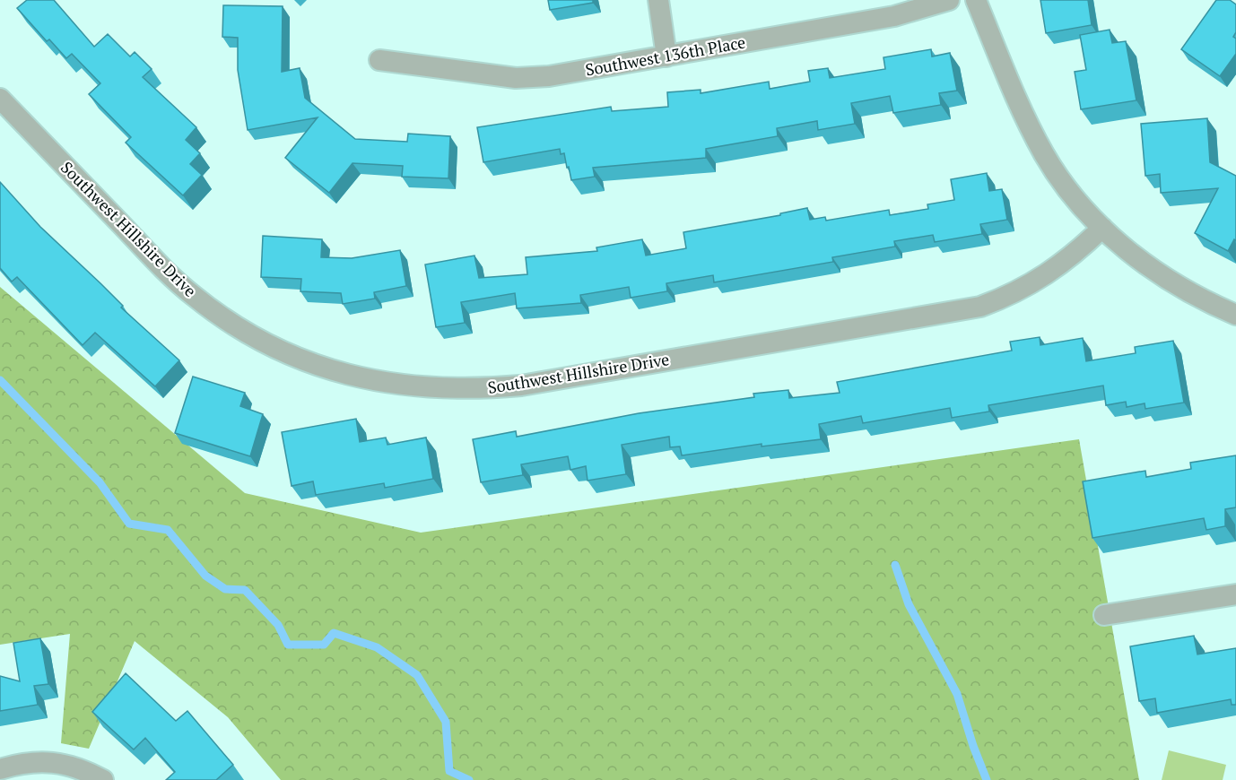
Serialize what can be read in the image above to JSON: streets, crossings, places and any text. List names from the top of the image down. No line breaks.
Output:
{"streets":{"street":["Southwest 136th Place","Southwest Hillshire Drive"]}}
